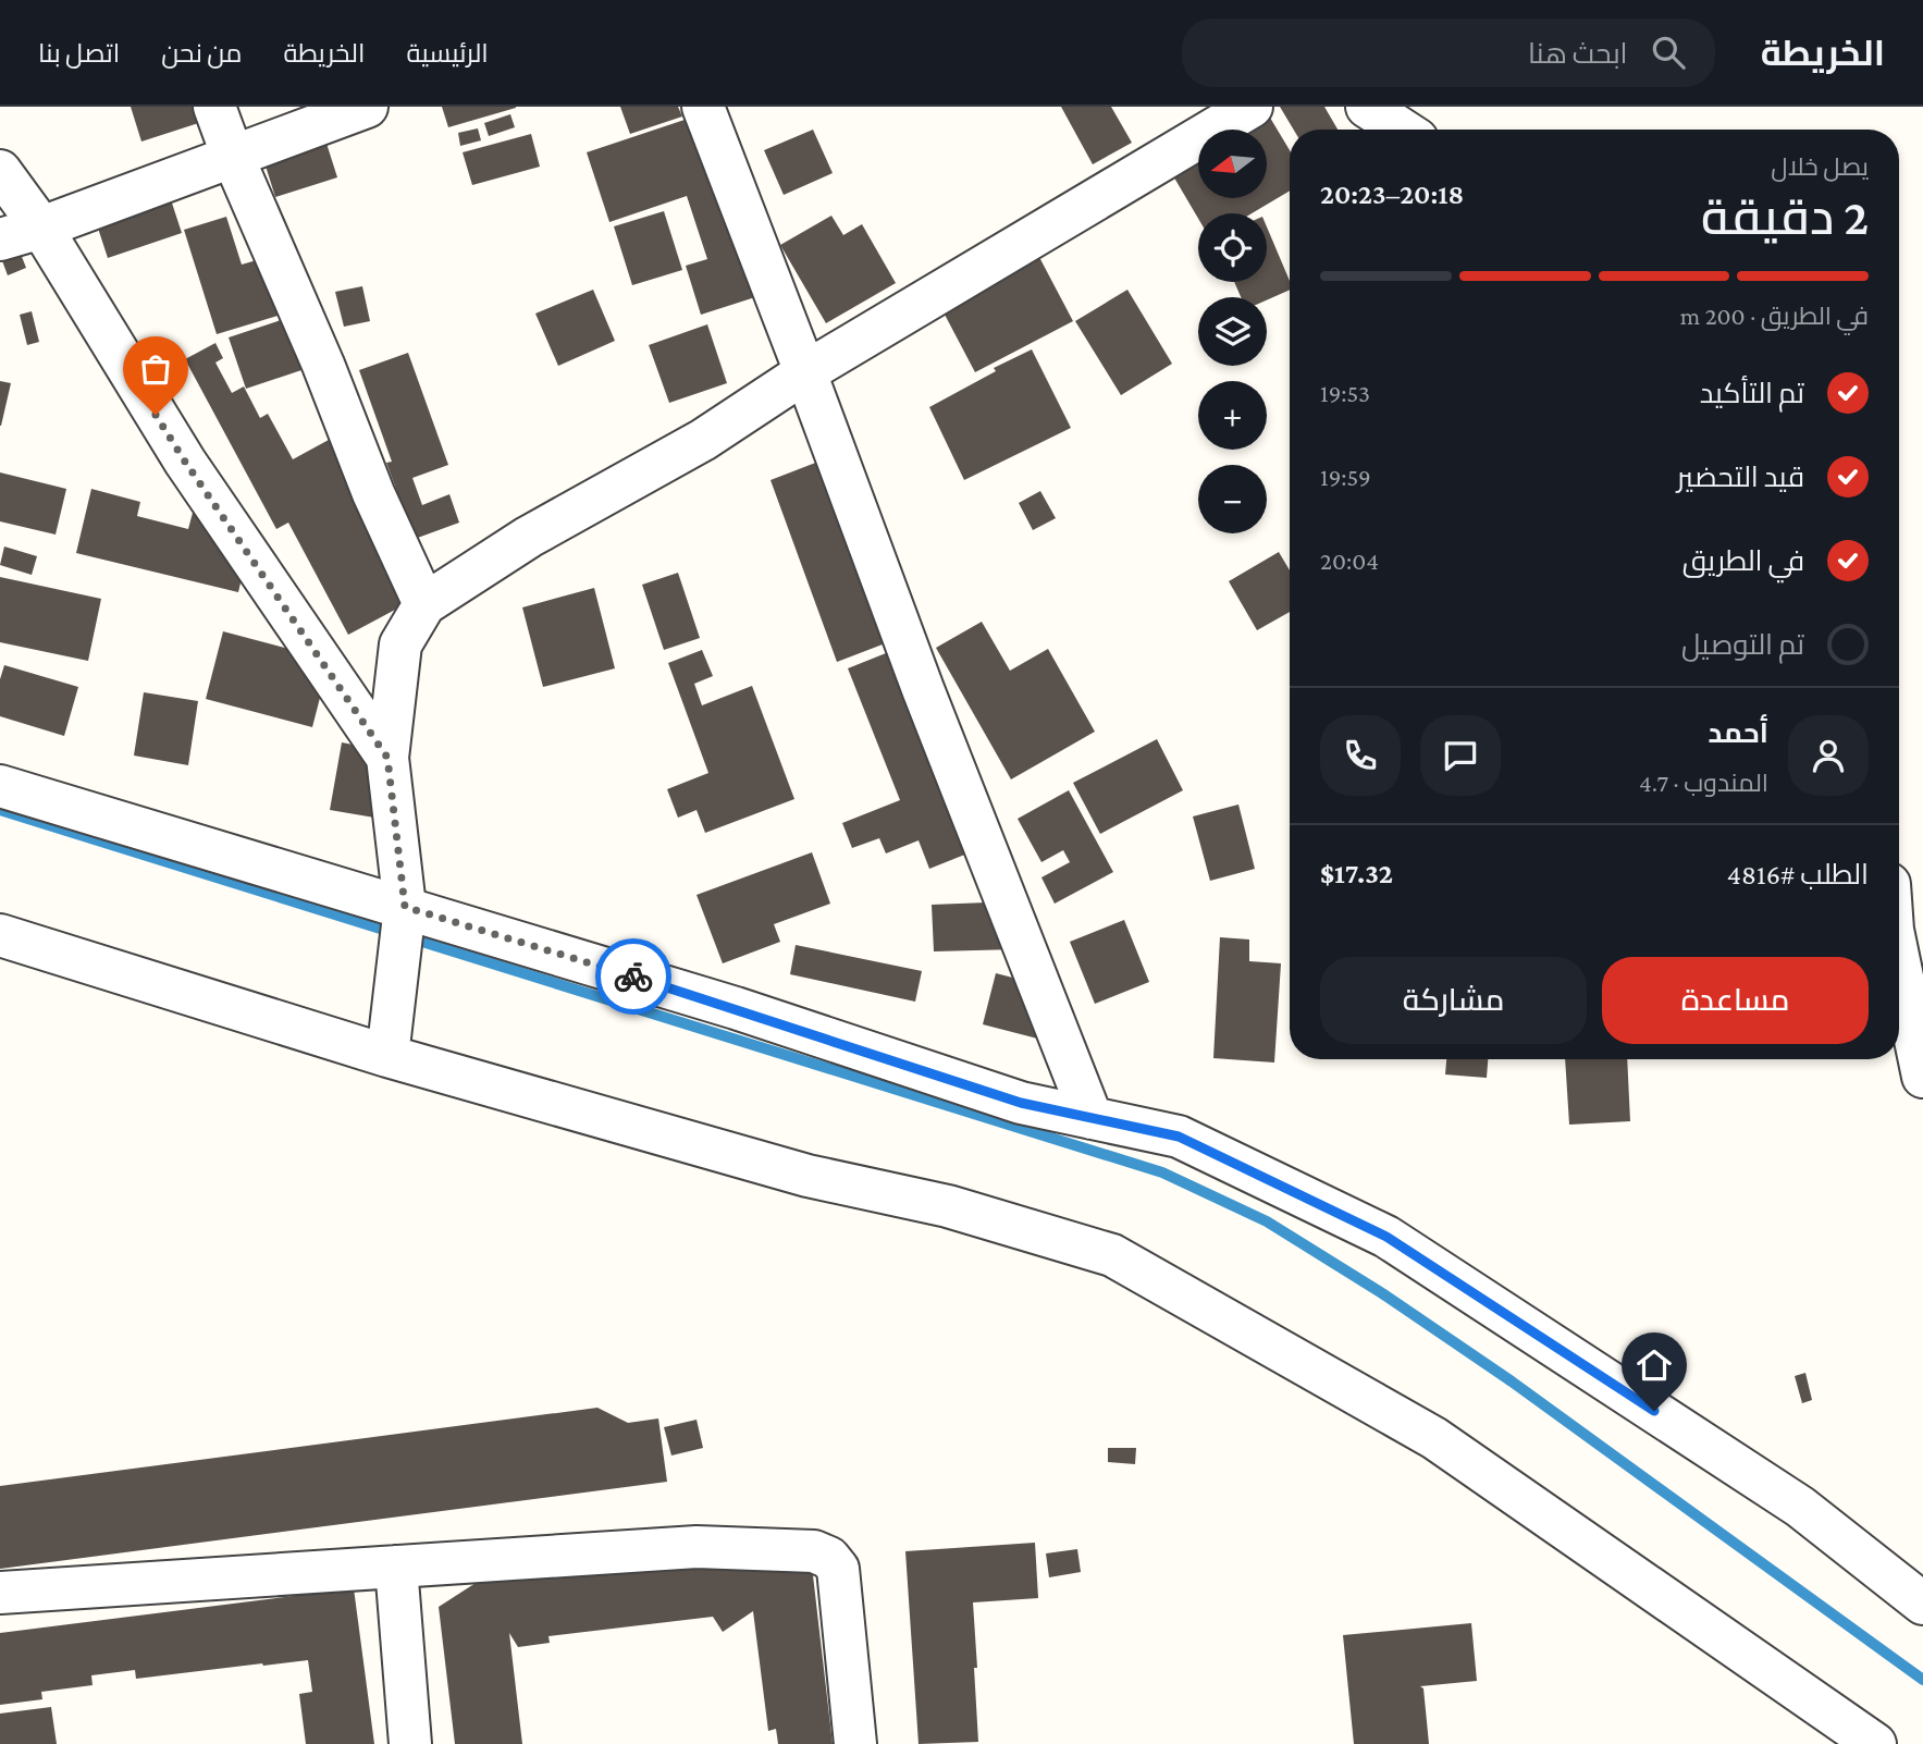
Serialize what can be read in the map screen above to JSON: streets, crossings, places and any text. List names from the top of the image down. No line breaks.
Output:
{"north":"left","page":{"header":"الخريطة","search":"ابحث هنا","nav":["الرئيسية","الخريطة","من نحن","اتصل بنا"],"map_buttons":["+","−"],"heading":["2 دقيقة","يصل خلال","20:18–20:23"],"panel":["أحمد","المندوب · 4.7","الطلب #4816","$17.32"],"bar":"في الطريق · 200 m","list":[["تم التأكيد","19:53"],["قيد التحضير","19:59"],["في الطريق","20:04"],"تم التوصيل"],"buttons":["مساعدة","مشاركة"]}}
